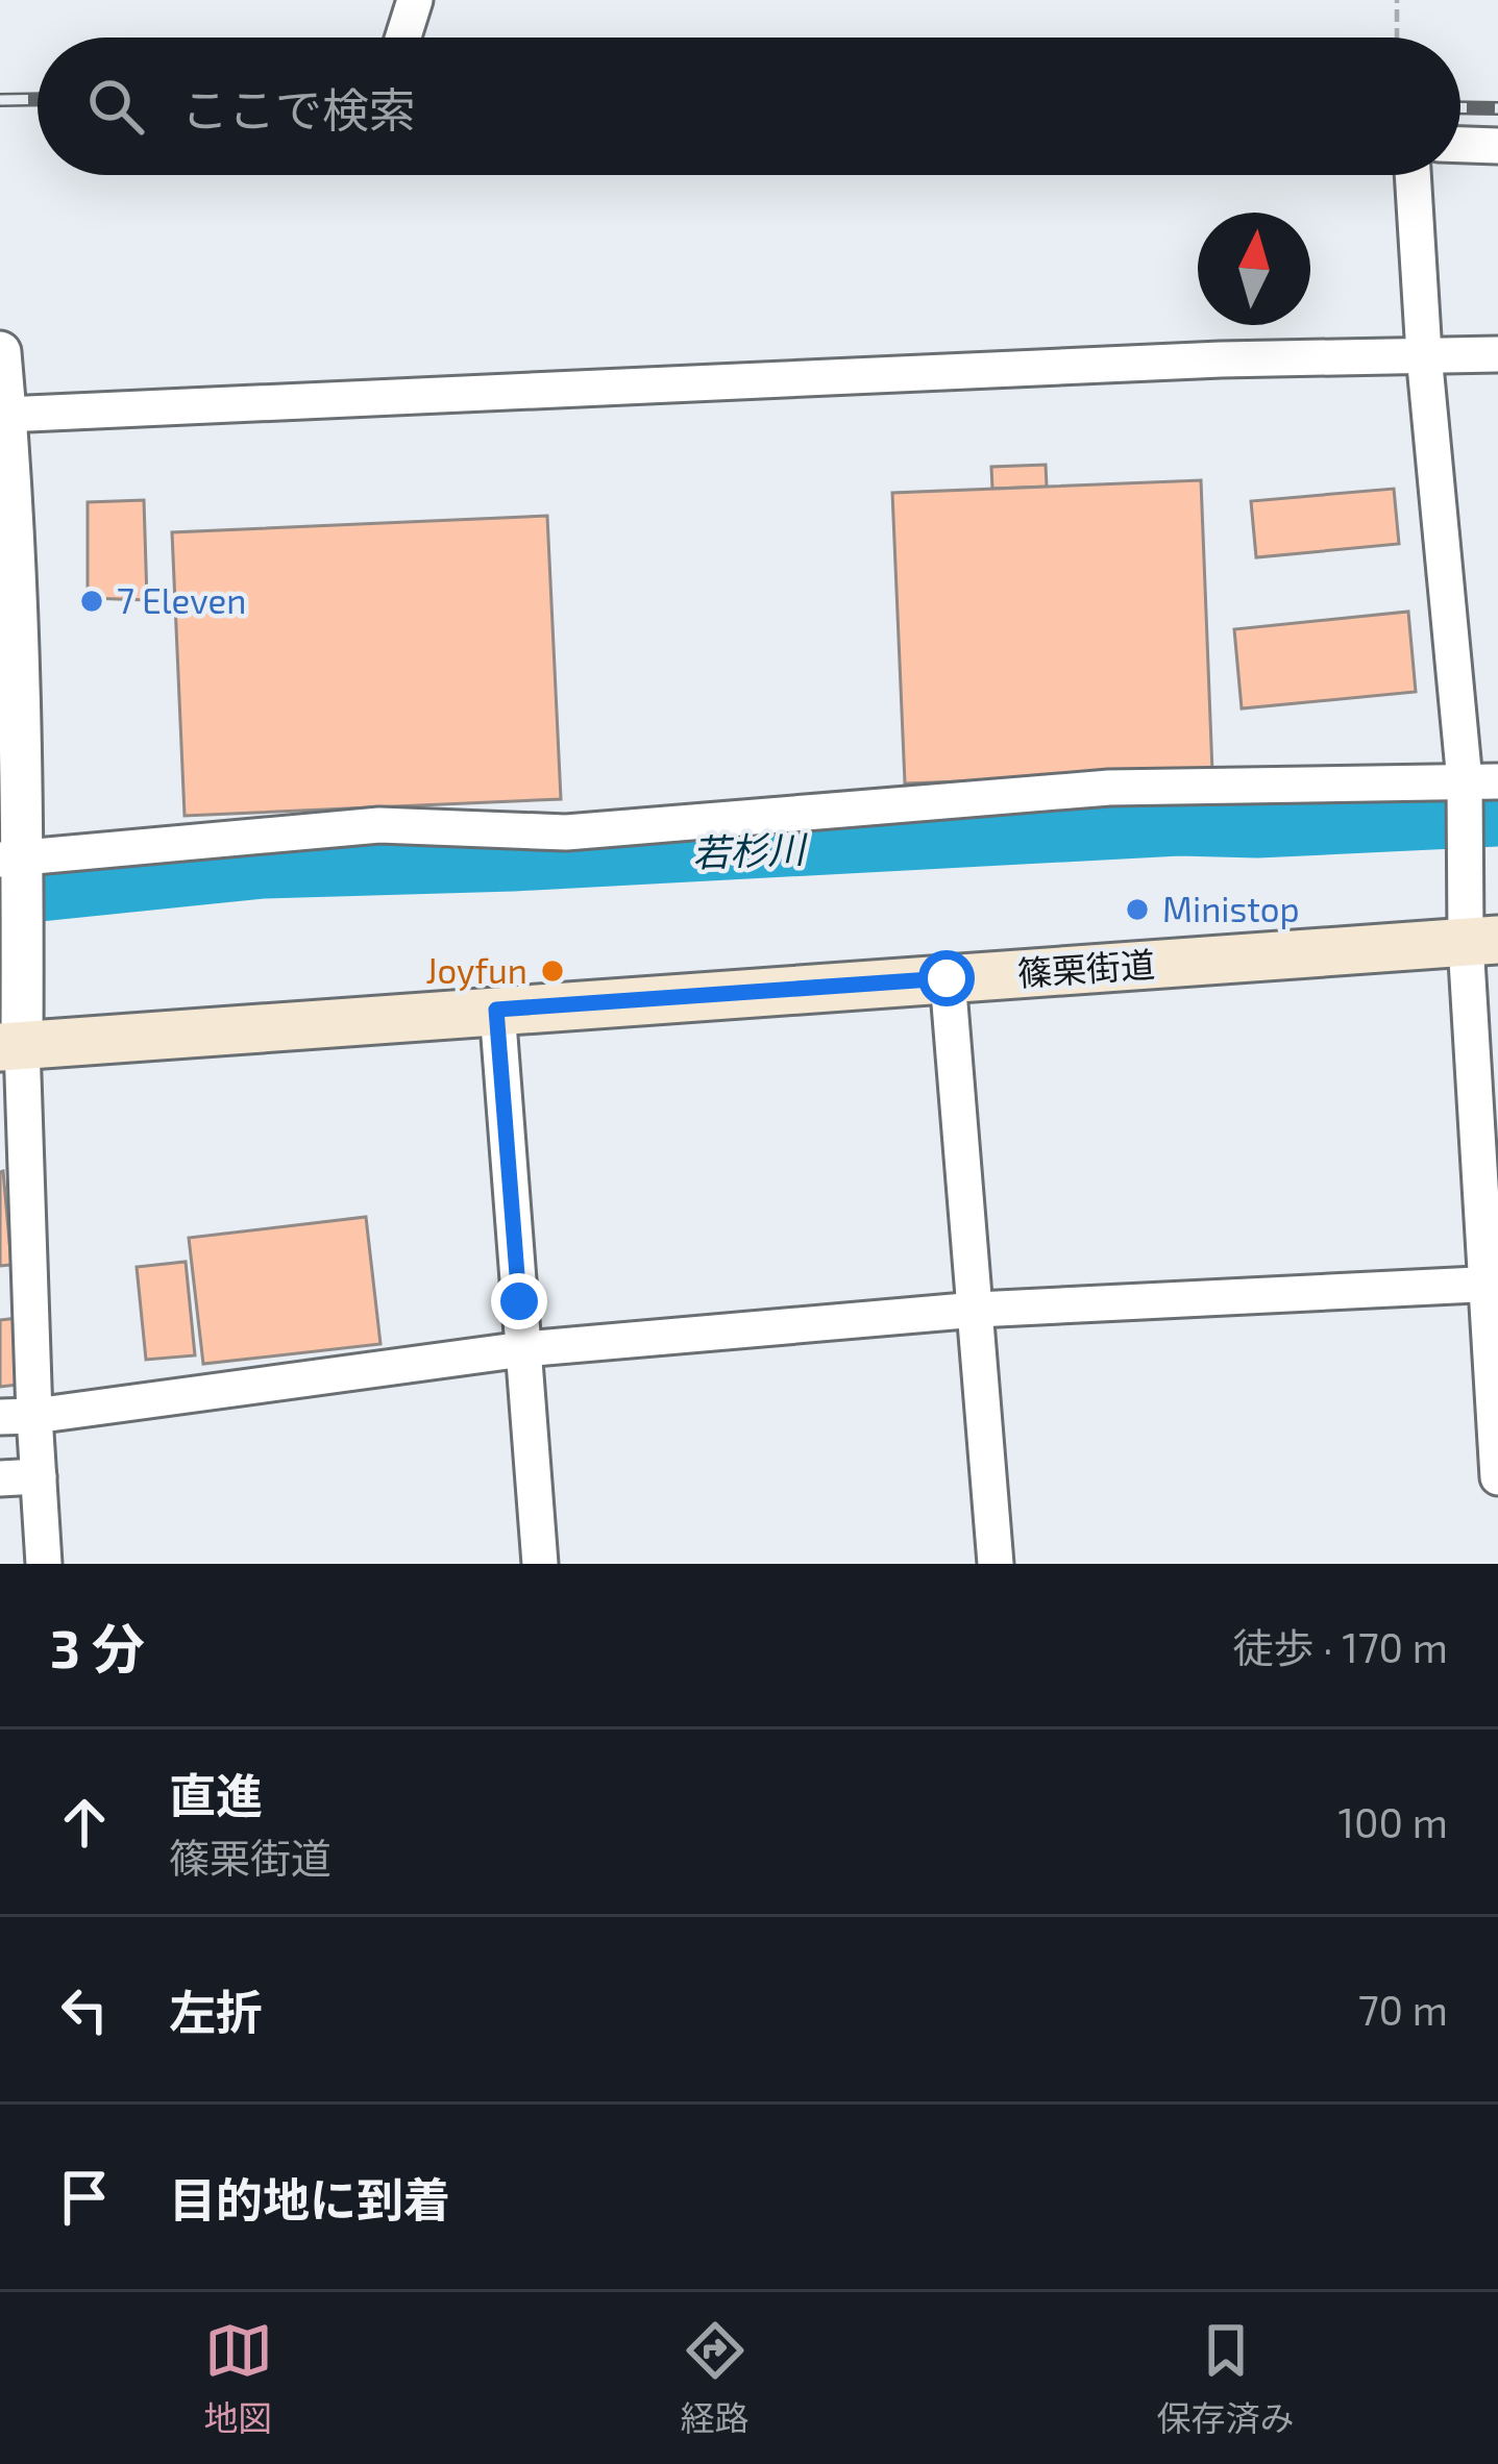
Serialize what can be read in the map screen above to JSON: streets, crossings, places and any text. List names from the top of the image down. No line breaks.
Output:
{"streets":{"main road":["篠栗街道"]},"water":["若杉川"],"places":["7 Eleven","Ministop","Joyfun"],"north":"top","page":{"search":"ここで検索","heading":["3 分","徒歩 · 170 m"],"list":[["直進","篠栗街道","100 m"],["左折","70 m"],"目的地に到着"],"nav":["地図","経路","保存済み"]}}
